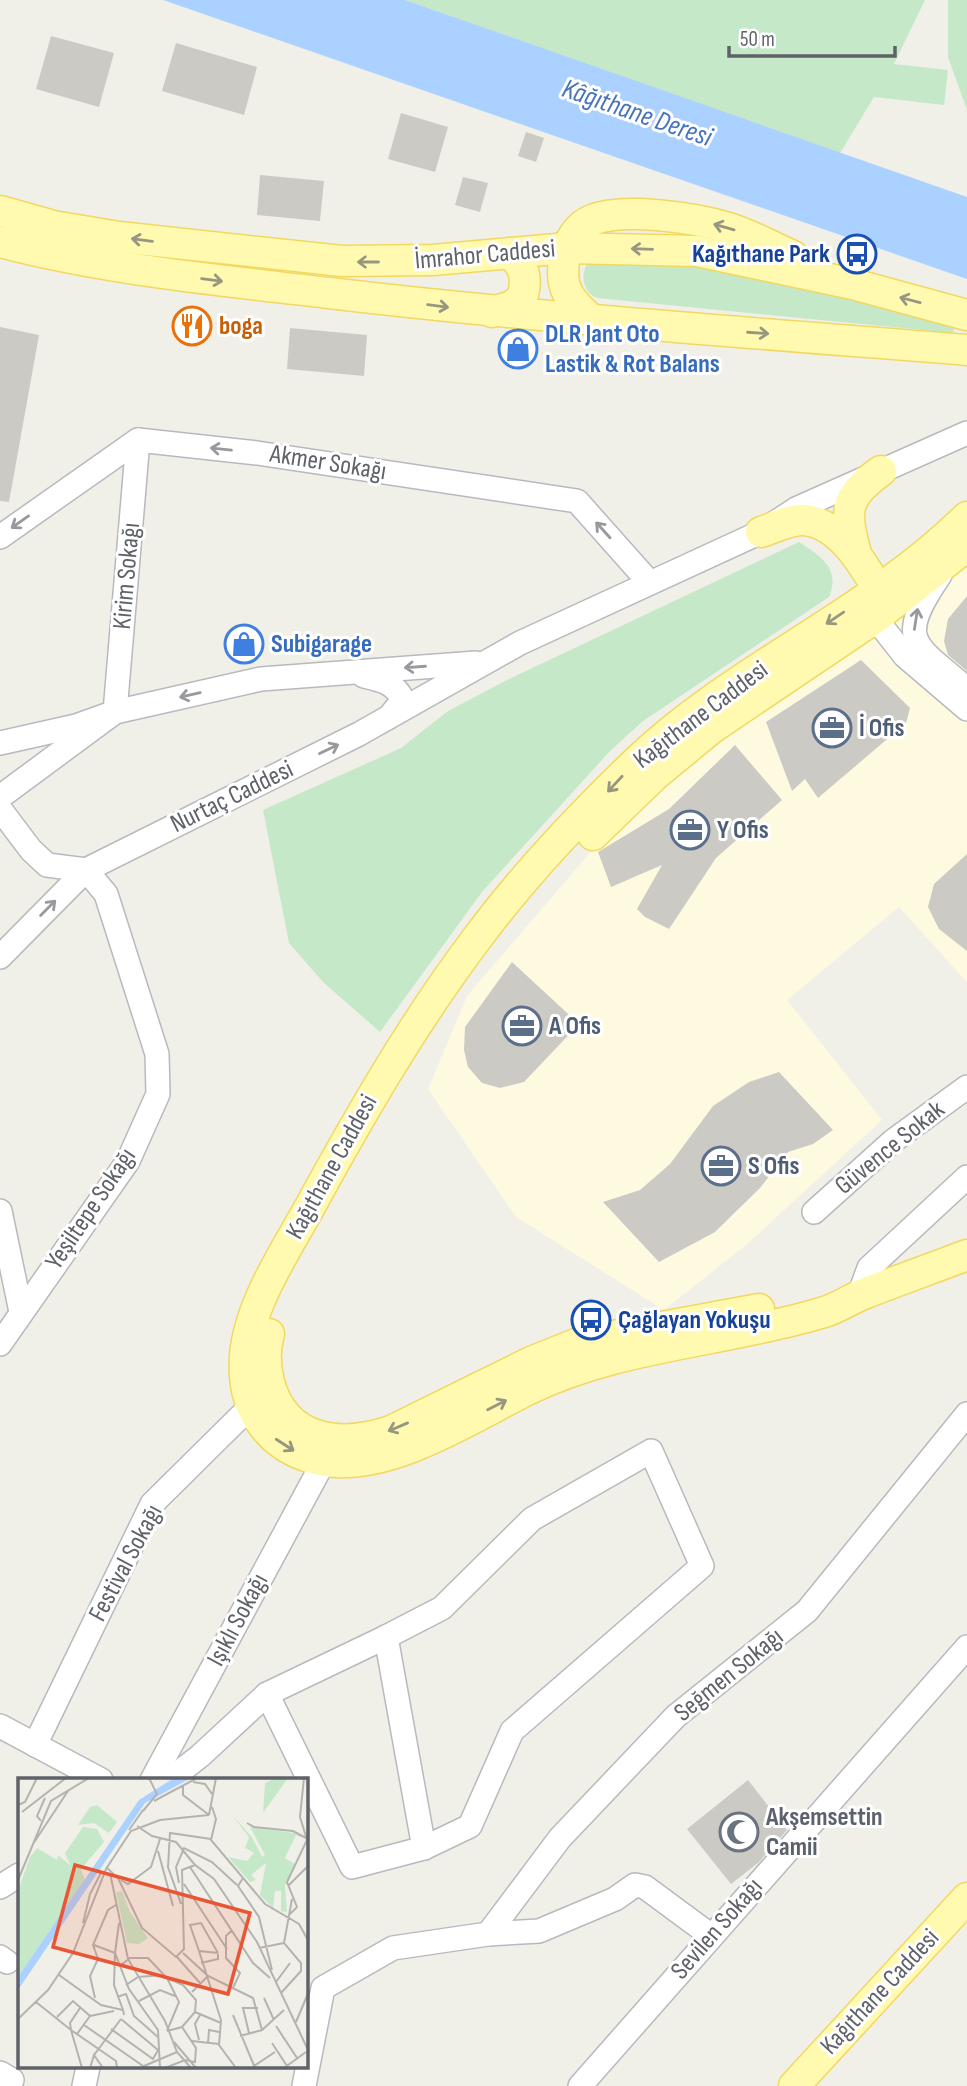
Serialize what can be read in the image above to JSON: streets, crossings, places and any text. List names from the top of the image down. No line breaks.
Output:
{"streets":{"main road":["İmrahor Caddesi","Kağıthane Caddesi"],"street":["Akmer Sokağı","Kirim Sokağı","Nurtaç Caddesi","Güvence Sokak","Yeşiltepe Sokağı","Festival Sokağı","Işıklı Sokağı","Seğmen Sokağı","Sevilen Sokağı"]},"crossings":[["Akmer Sokağı","Kirim Sokağı"],["Akmer Sokağı","Nurtaç Caddesi"],["Kağıthane Caddesi","Festival Sokağı"],["Kağıthane Caddesi","Işıklı Sokağı"],["Nurtaç Caddesi","Yeşiltepe Sokağı"]],"one_way":["Akmer Sokağı"],"water":["Kâğıthane Deresi"],"places":{"bus stop":["Kağıthane Park","Çağlayan Yokuşu"],"restaurant":["boga"],"shop":["DLR Jant Oto Lastik & Rot Balans","Subigarage"],"office":["İ Ofis","Y Ofis","A Ofis","S Ofis"],"mosque":["Akşemsettin Camii"]},"scale_bar":"50 m"}
